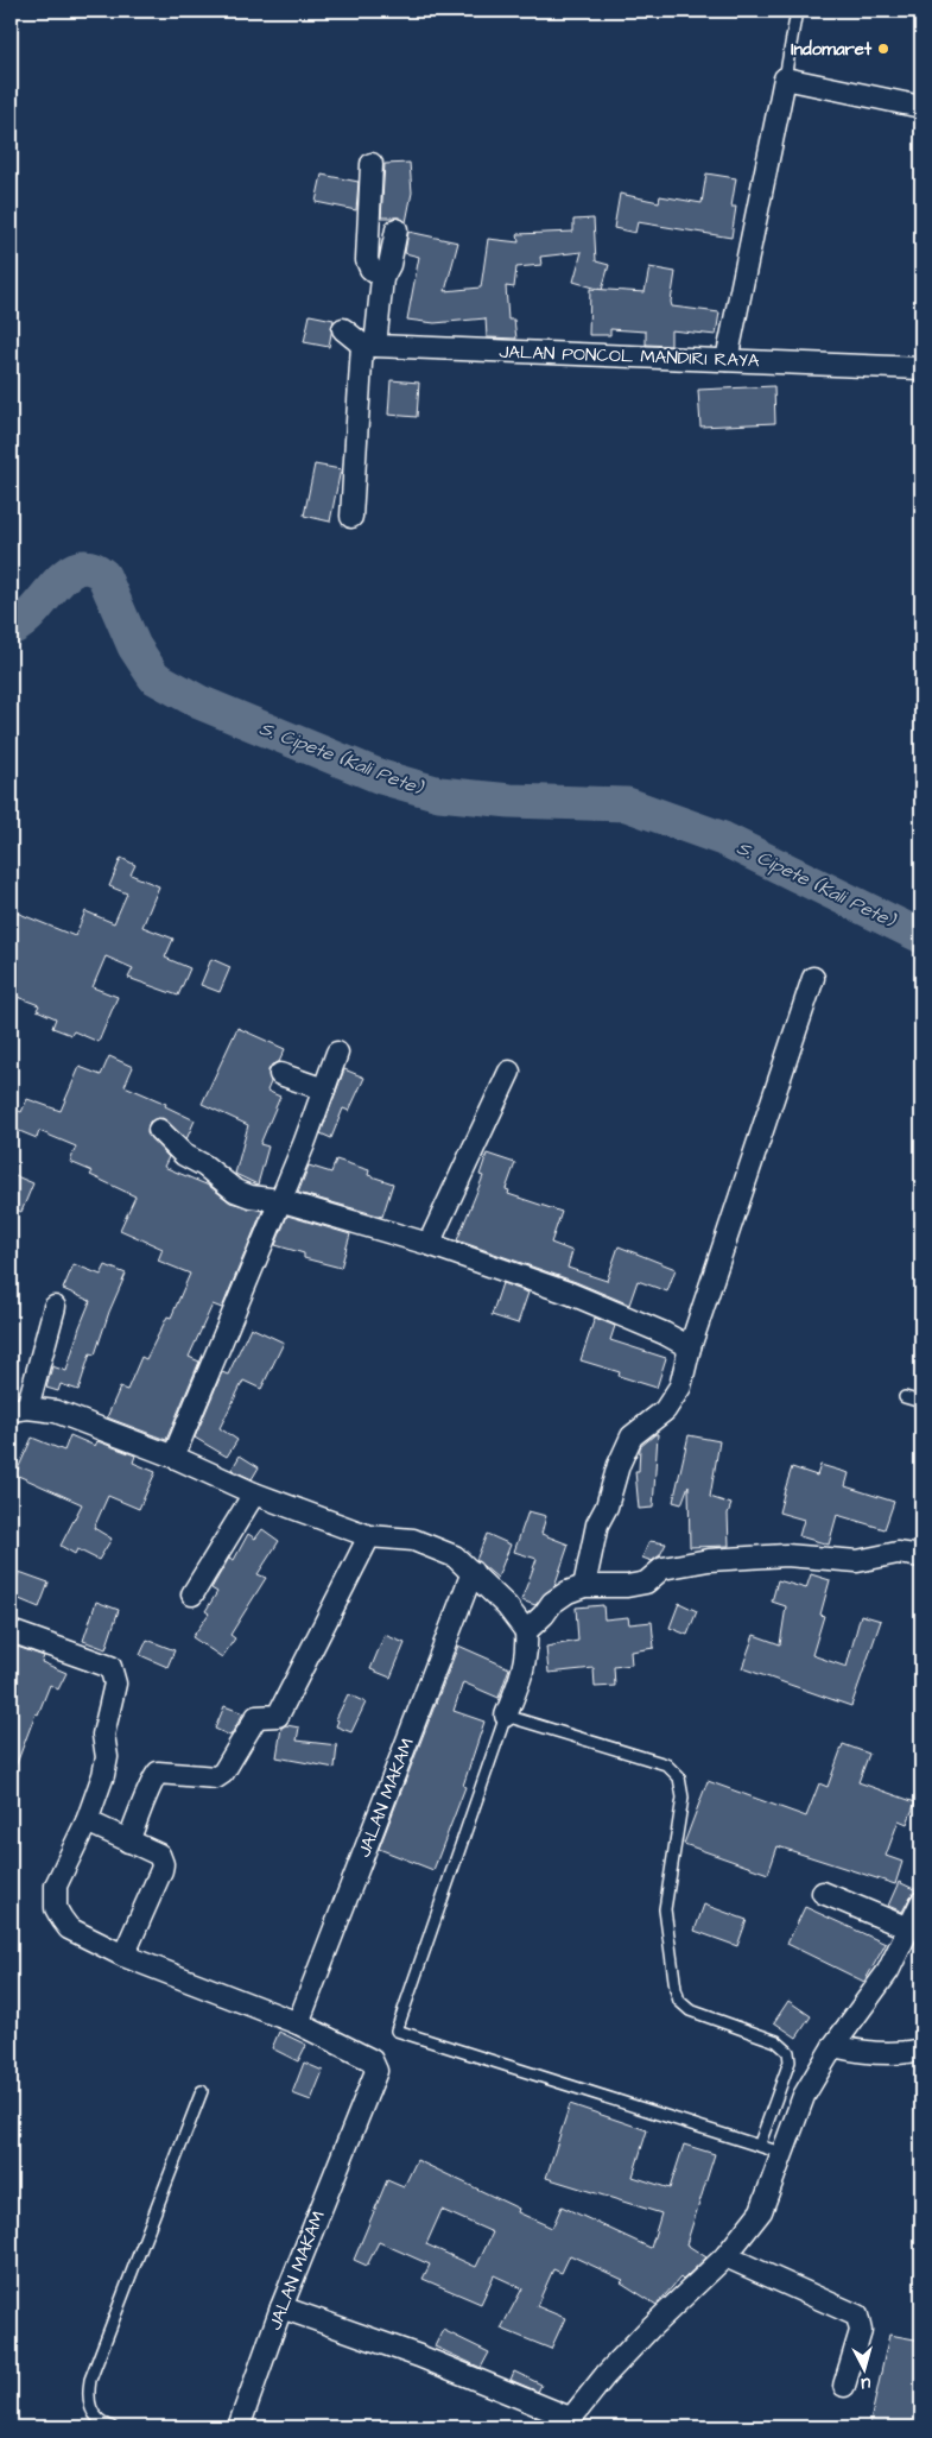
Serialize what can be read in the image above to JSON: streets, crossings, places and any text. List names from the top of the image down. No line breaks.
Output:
{"streets":{"street":["JALAN PONCOL MANDIRI RAYA","JALAN MAKAM"]},"water":["S. Cipete (Kali Pete)"],"places":["Indomaret"],"north":"bottom"}
